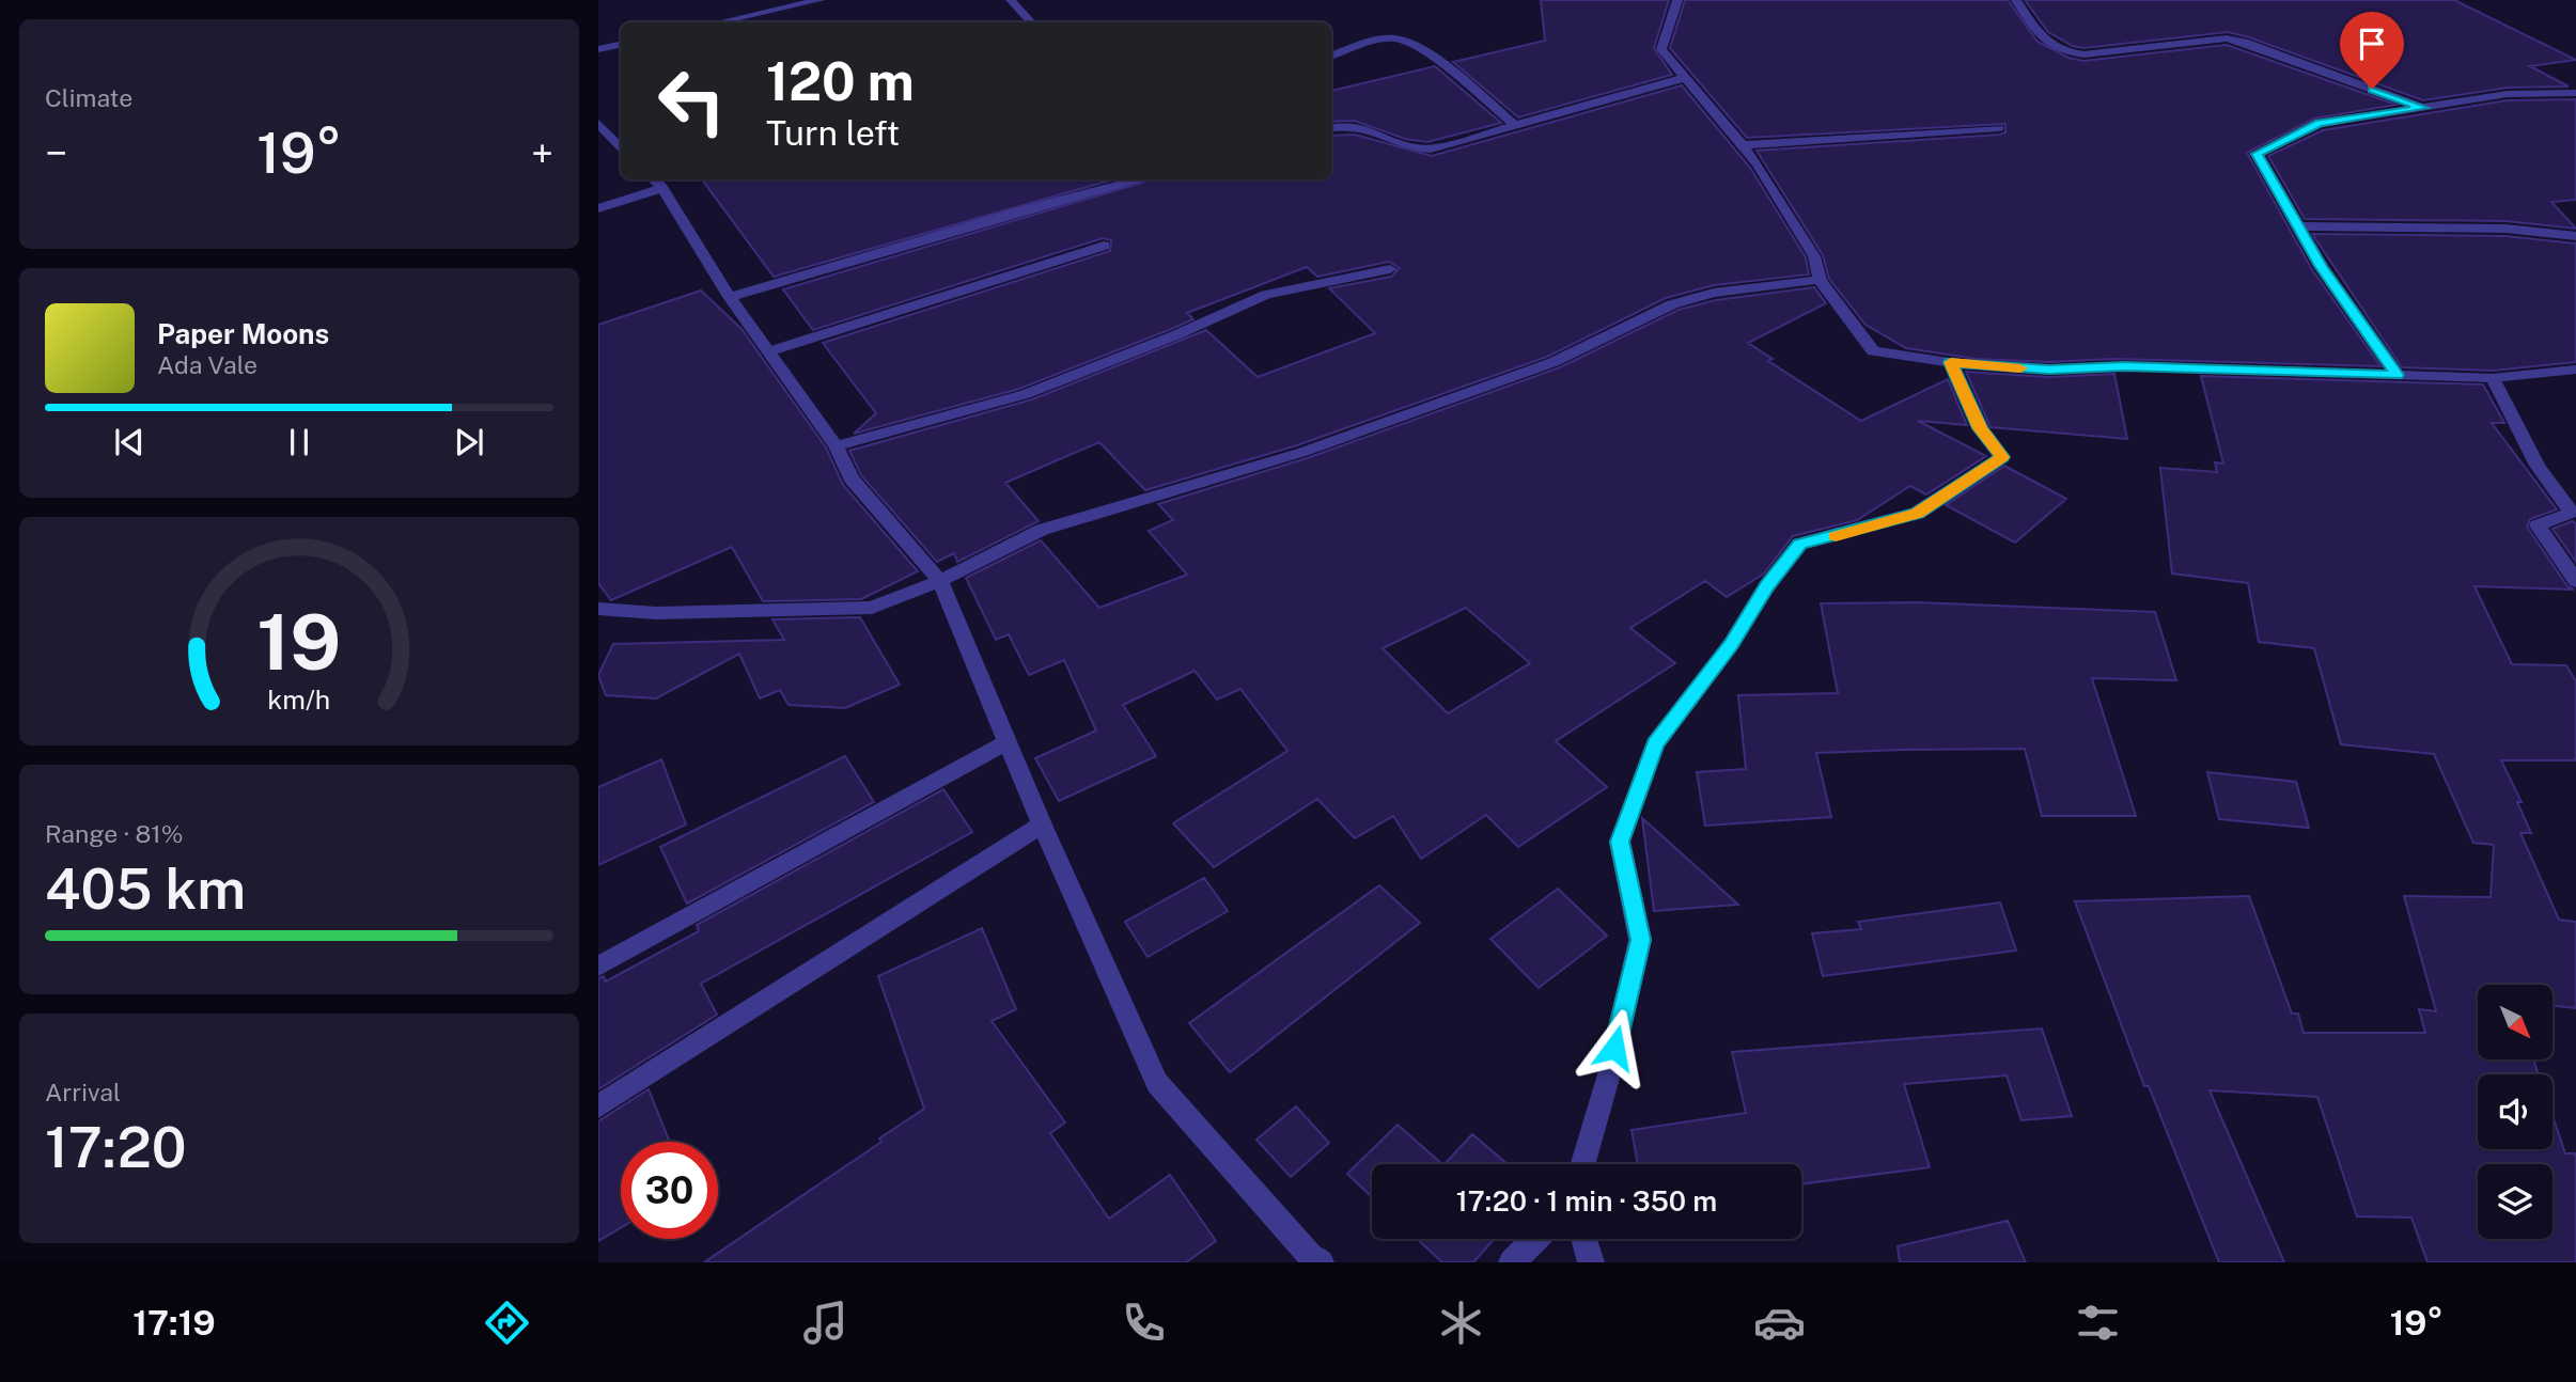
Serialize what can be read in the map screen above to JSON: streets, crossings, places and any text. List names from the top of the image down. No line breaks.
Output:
{"north":"bottom right","page":{"tile":["Climate",["Range · 81%","405 km"],["Arrival","17:20"]],"turn":["120 m","Turn left"],"heat":["−","19°","+"],"song":["Paper Moons","Ada Vale"],"limit":"30","trip":"17:20 · 1 min · 350 m","tabs":["17:19","19°"],"gauge":["19","km/h"]}}
